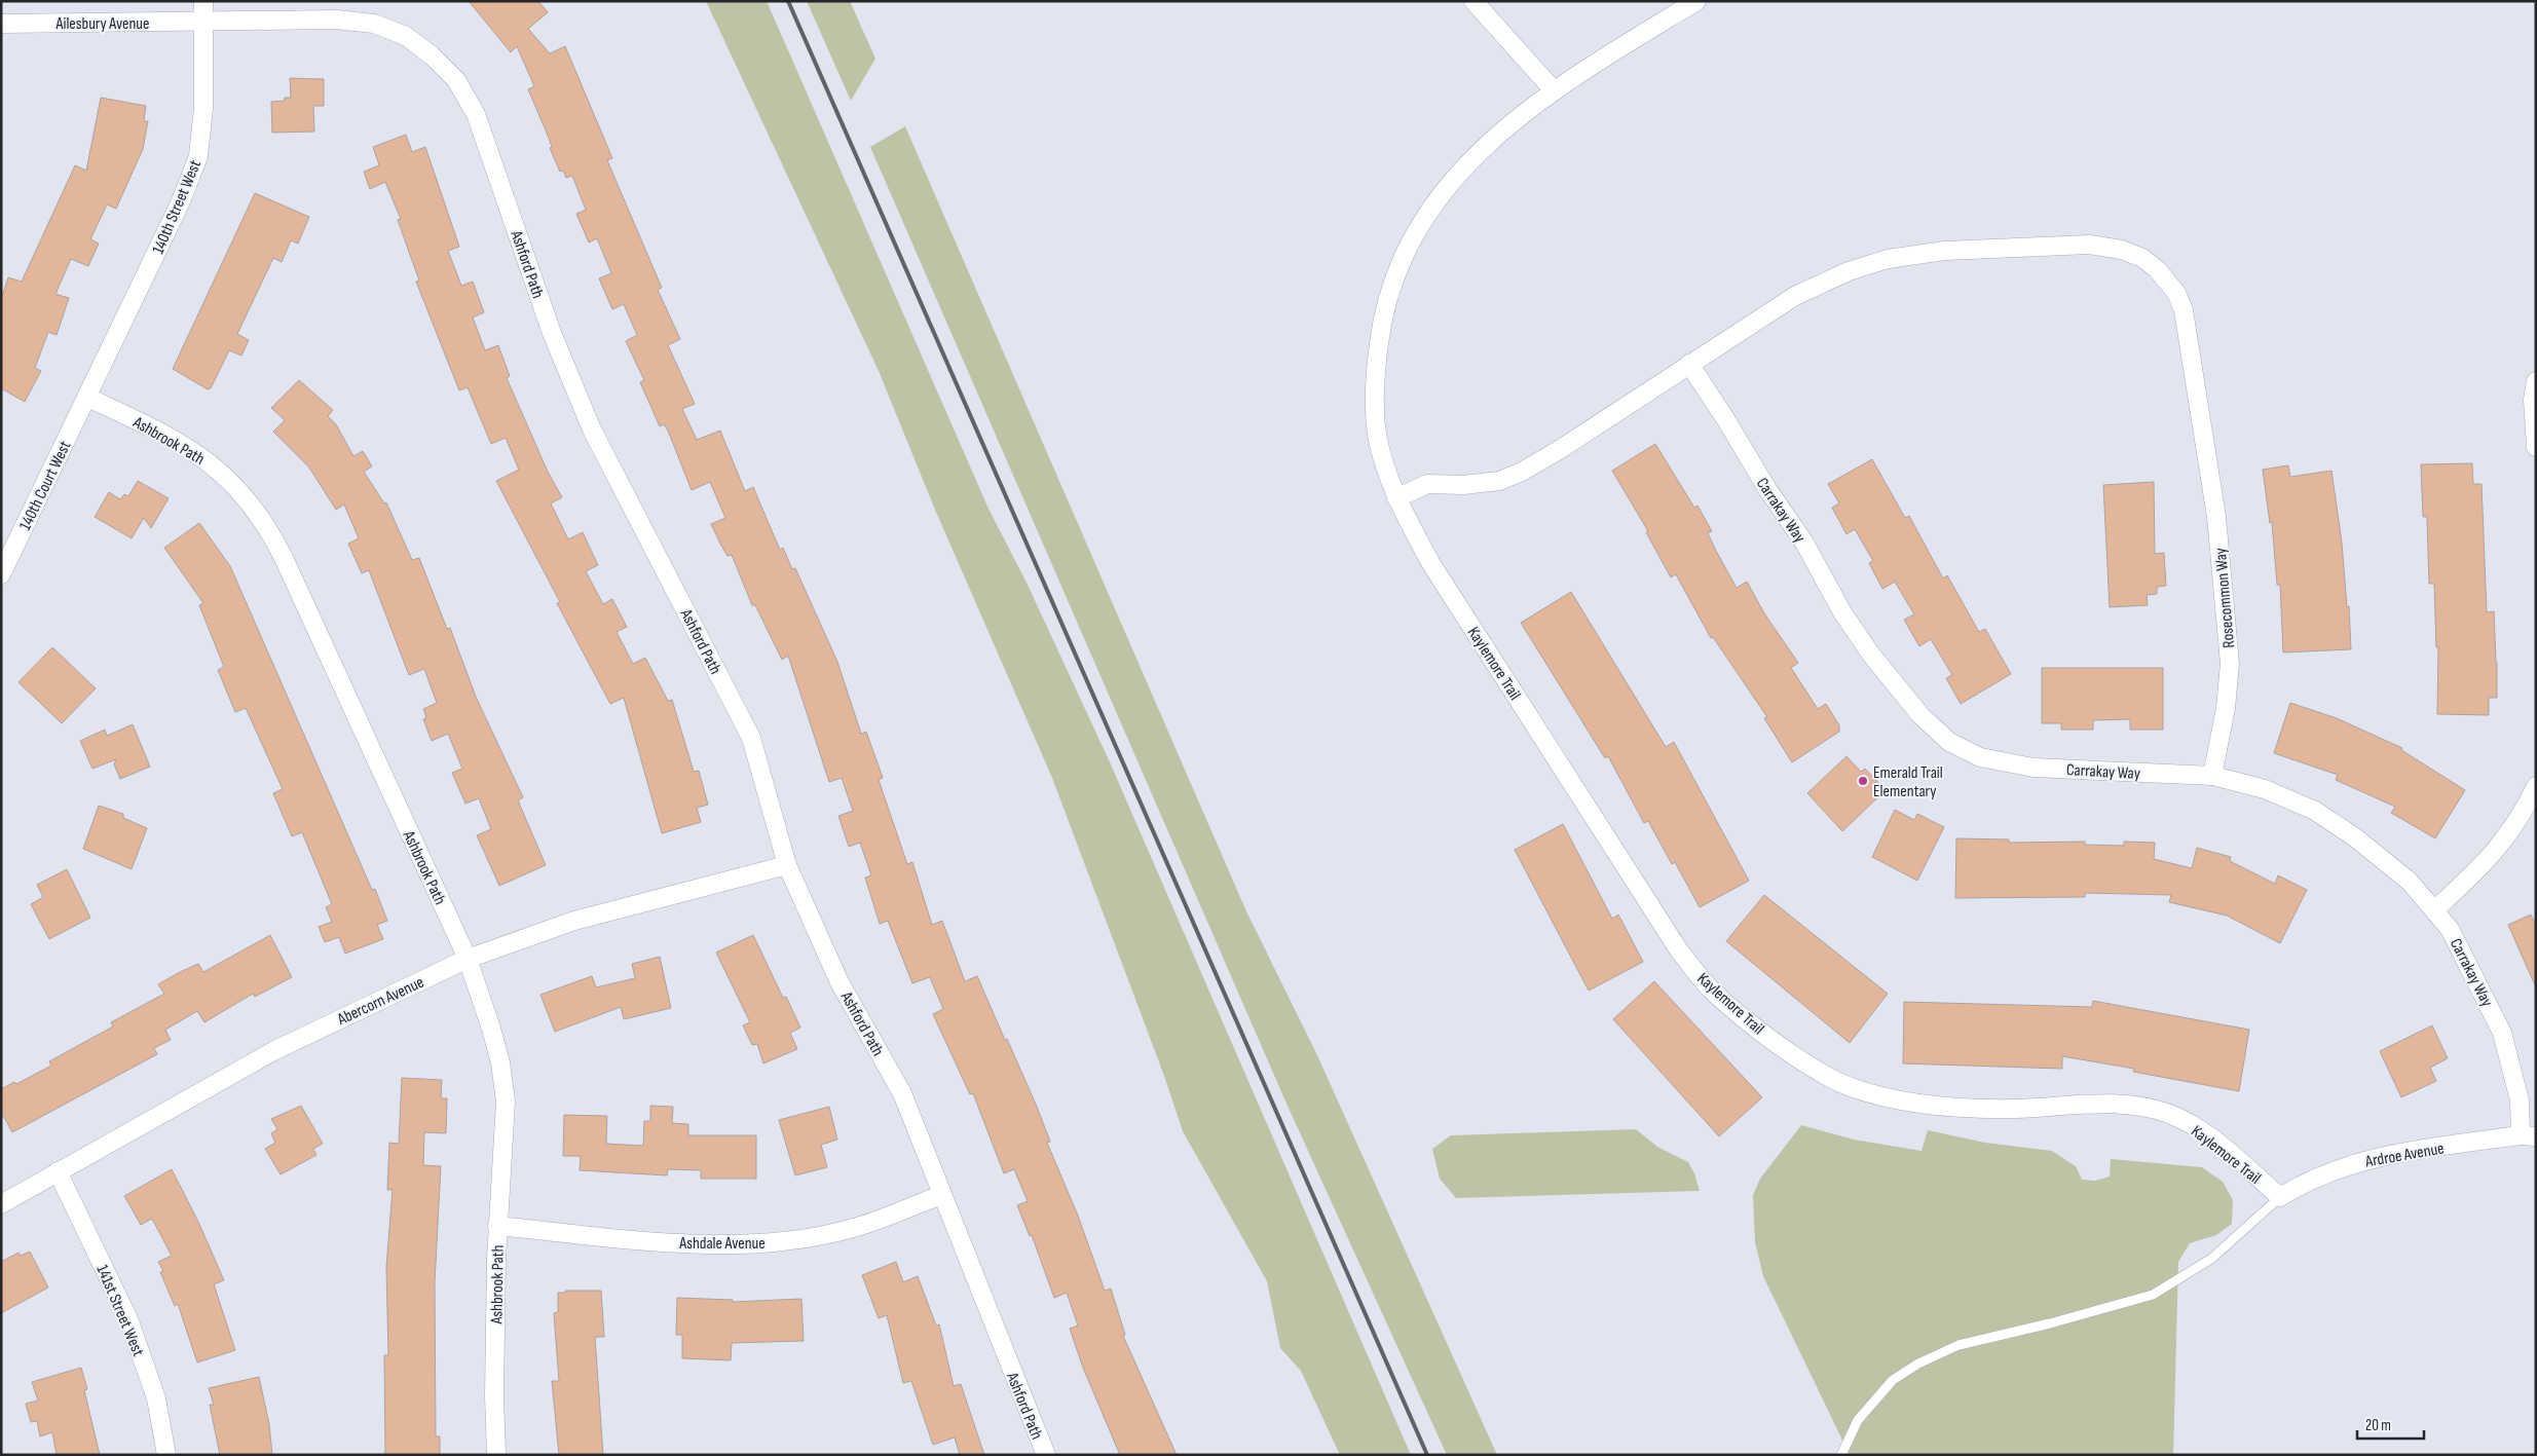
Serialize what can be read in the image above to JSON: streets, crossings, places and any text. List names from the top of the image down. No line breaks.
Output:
{"streets":{"street":["Ailesbury Avenue","140th Street West","Ashford Path","Ashbrook Path","140th Court West","Carrakay Way","Rosecommon Way","Kaylemore Trail","Abercorn Avenue","Ardroe Avenue","Ashdale Avenue","141st Street West"]},"crossings":[["Ailesbury Avenue","140th Street West"],["Ailesbury Avenue","Ashford Path"],["140th Street West","Ashford Path"],["140th Street West","Ashbrook Path"],["140th Street West","140th Court West"],["Ashford Path","Abercorn Avenue"],["Ashford Path","Ashdale Avenue"],["Ashbrook Path","140th Court West"],["Ashbrook Path","Abercorn Avenue"],["Ashbrook Path","Ashdale Avenue"],["Carrakay Way","Rosecommon Way"],["Carrakay Way","Ardroe Avenue"],["Rosecommon Way","Kaylemore Trail"],["Kaylemore Trail","Ardroe Avenue"],["Abercorn Avenue","141st Street West"]],"places":["Emerald Trail Elementary"],"scale_bar":"20 m"}
